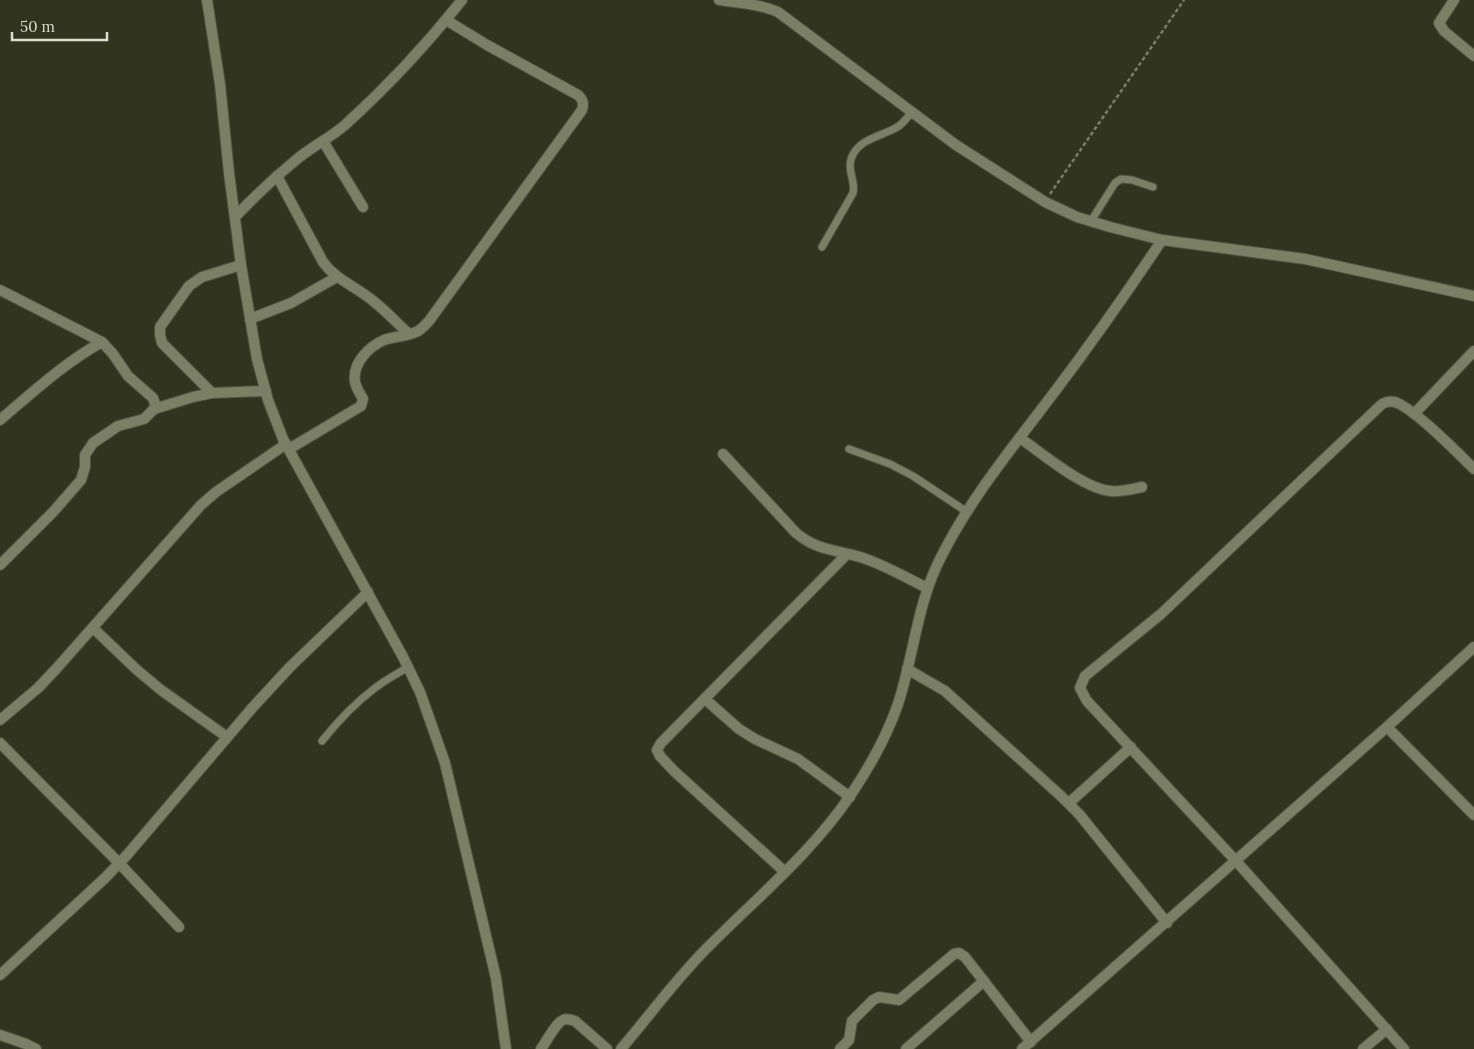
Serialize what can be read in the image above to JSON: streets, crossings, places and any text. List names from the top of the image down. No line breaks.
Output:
{"scale_bar":"50 m"}
